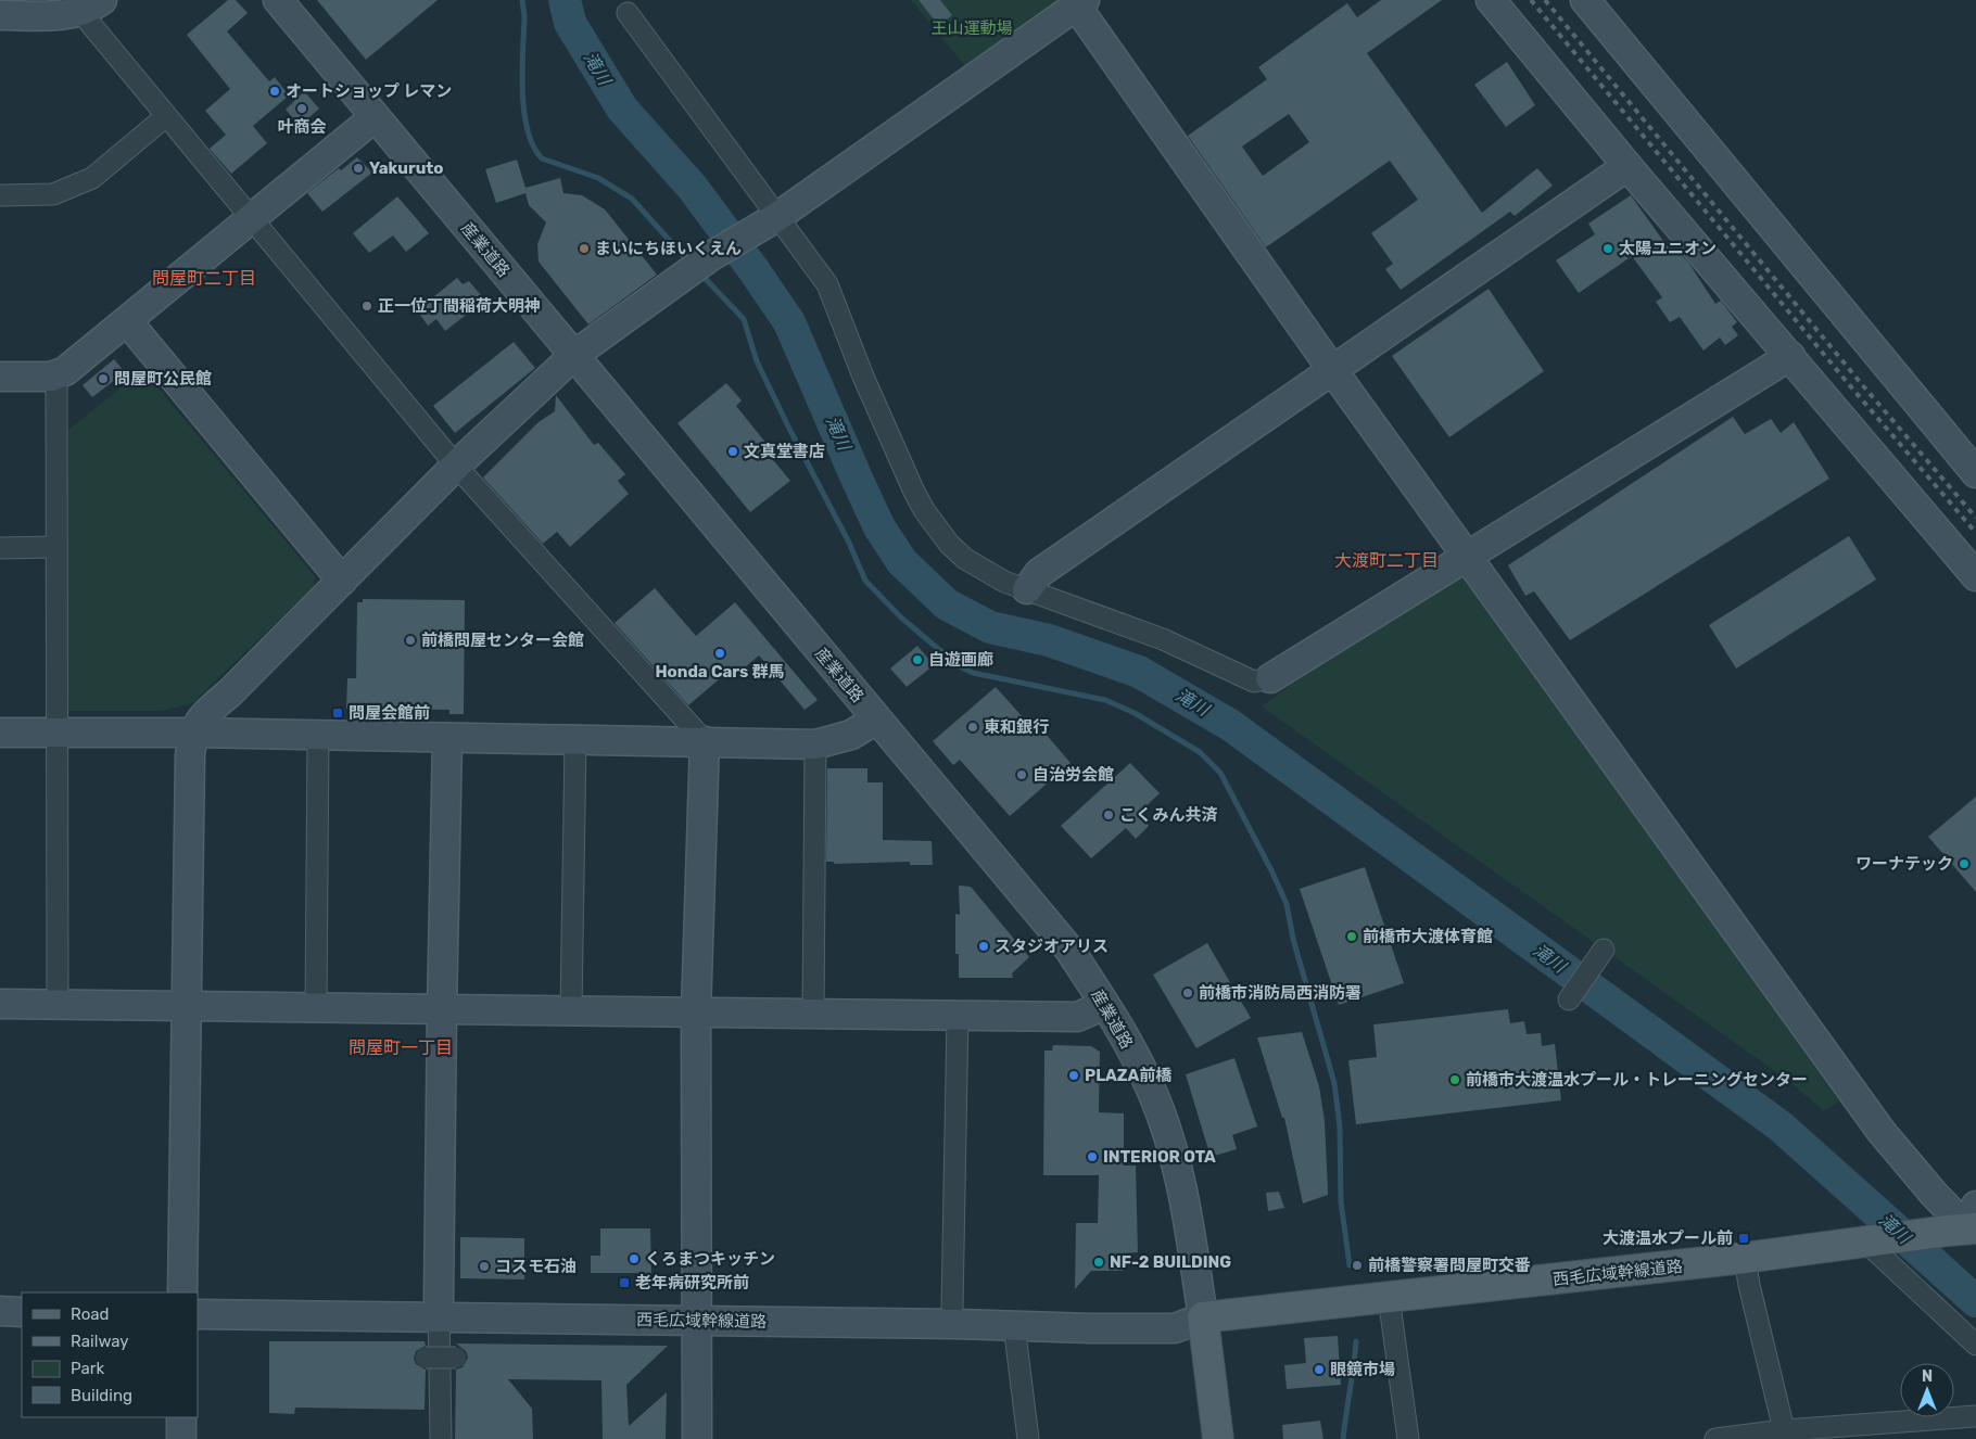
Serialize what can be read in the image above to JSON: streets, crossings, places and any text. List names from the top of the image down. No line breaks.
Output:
{"streets":{"main road":["産業道路","西毛広域幹線道路"]},"crossings":[["産業道路","西毛広域幹線道路"]],"districts":["問屋町二丁目","大渡町二丁目","問屋町一丁目"],"water":["滝川"],"parks":["王山運動場"],"places":{"other":["オートショップ レマン","叶商会","Yakuruto","まいにちほいくえん","太陽ユニオン","正一位丁間稲荷大明神","問屋町公民館","文真堂書店","前橋問屋センター会館","Honda Cars 群馬","自遊画廊","東和銀行","自治労会館","こくみん共済","ワーナテック","前橋市大渡体育館","スタジオアリス","前橋市消防局西消防署","PLAZA前橋","前橋市大渡温水プール・トレーニングセンター","INTERIOR OTA","くろまつキッチン","NF-2 BUILDING","前橋警察署問屋町交番","コスモ石油","眼鏡市場"],"transit":["問屋会館前","大渡温水プール前","老年病研究所前"]},"legend":["Road","Railway","Park","Building"],"north":"top"}
